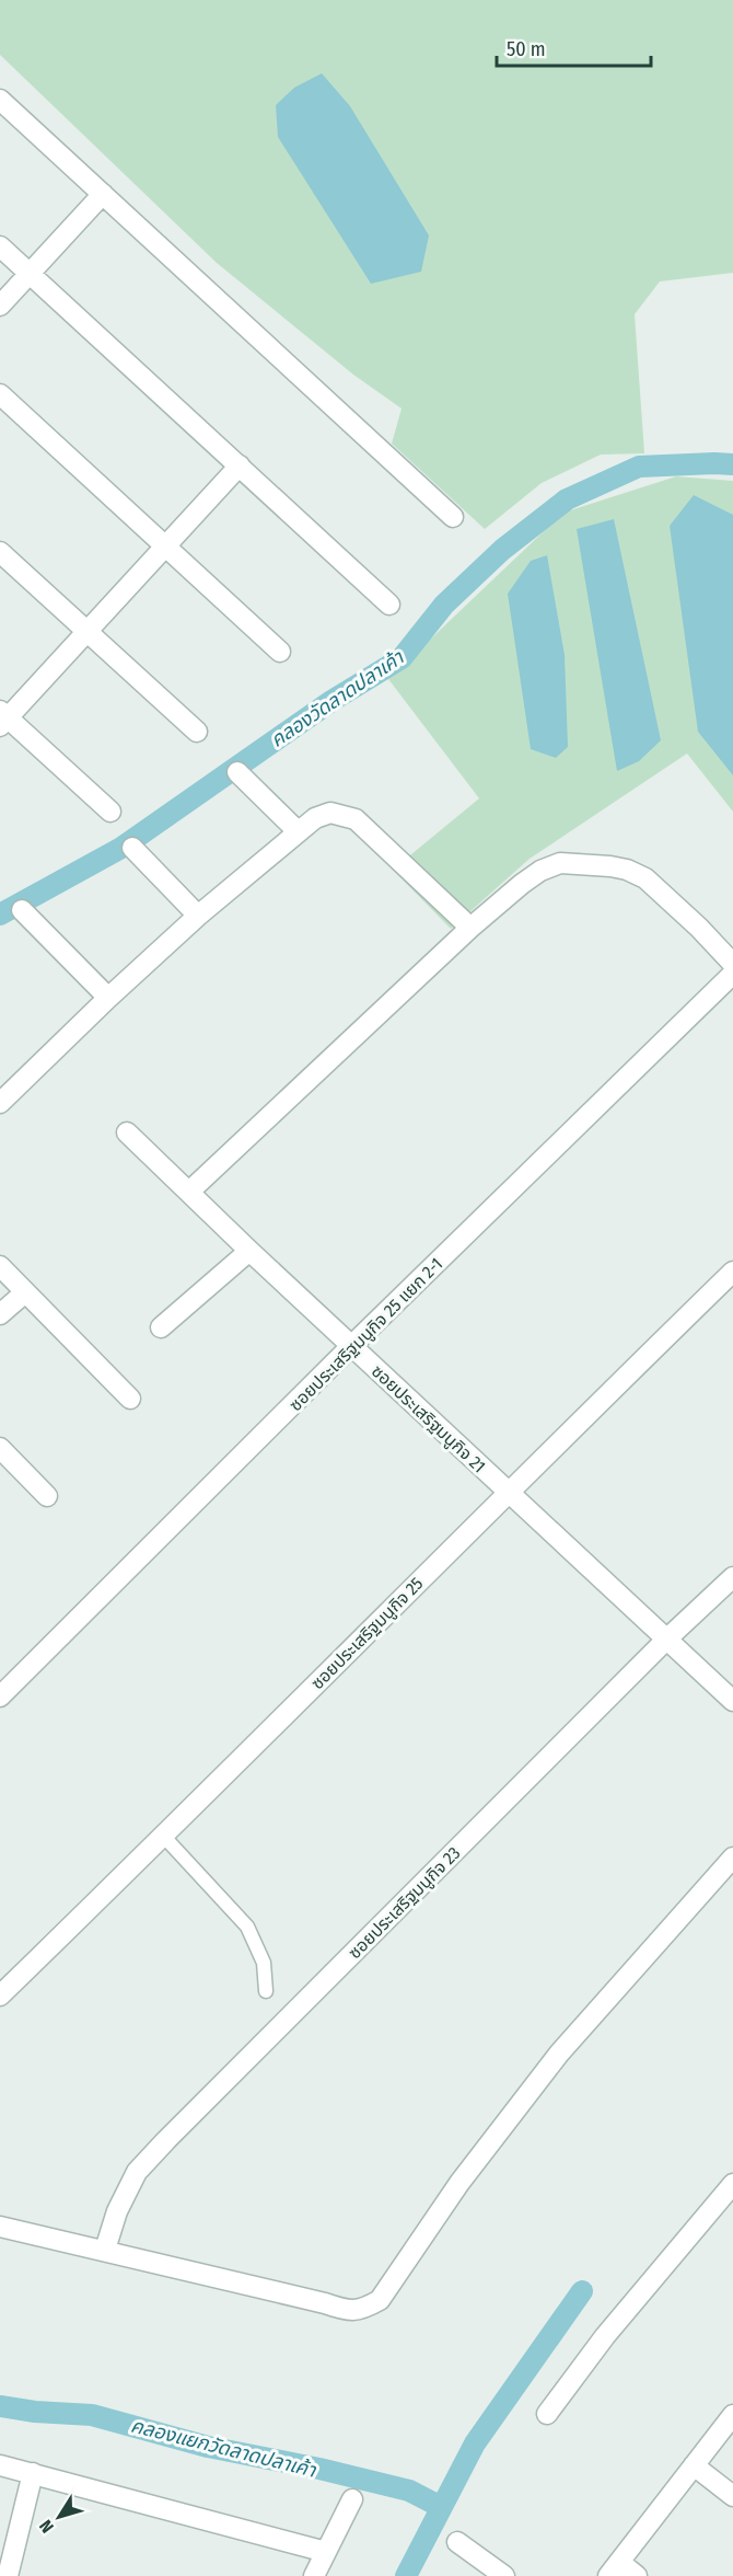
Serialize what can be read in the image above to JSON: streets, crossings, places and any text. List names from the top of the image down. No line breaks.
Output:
{"streets":{"street":["ซอยประเสริฐมนูกิจ 25 แยก 2-1","ซอยประเสริฐมนูกิจ 21","ซอยประเสริฐมนูกิจ 25","ซอยประเสริฐมนูกิจ 23"]},"crossings":[["ซอยประเสริฐมนูกิจ 25 แยก 2-1","ซอยประเสริฐมนูกิจ 21"],["ซอยประเสริฐมนูกิจ 21","ซอยประเสริฐมนูกิจ 25"],["ซอยประเสริฐมนูกิจ 21","ซอยประเสริฐมนูกิจ 23"]],"water":["คลองวัดลาดปลาเค้า","คลองแยกวัดลาดปลาเค้า"],"scale_bar":"50 m","north":"bottom left"}
